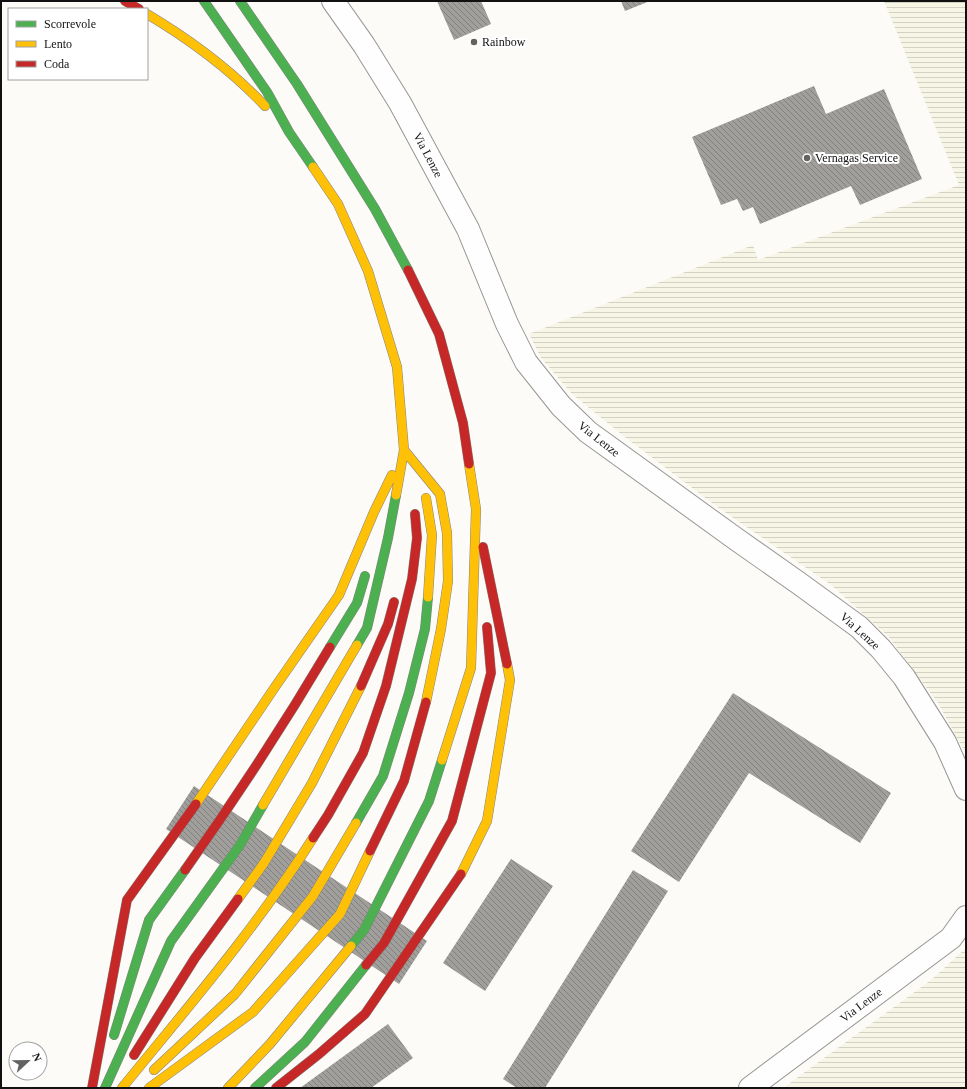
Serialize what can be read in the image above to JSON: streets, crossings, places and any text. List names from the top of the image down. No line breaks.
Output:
{"streets":{"street":["Via Lenze"]},"places":["Rainbow","Vernagas Service"],"legend":["Scorrevole","Lento","Coda"],"north":"right"}
